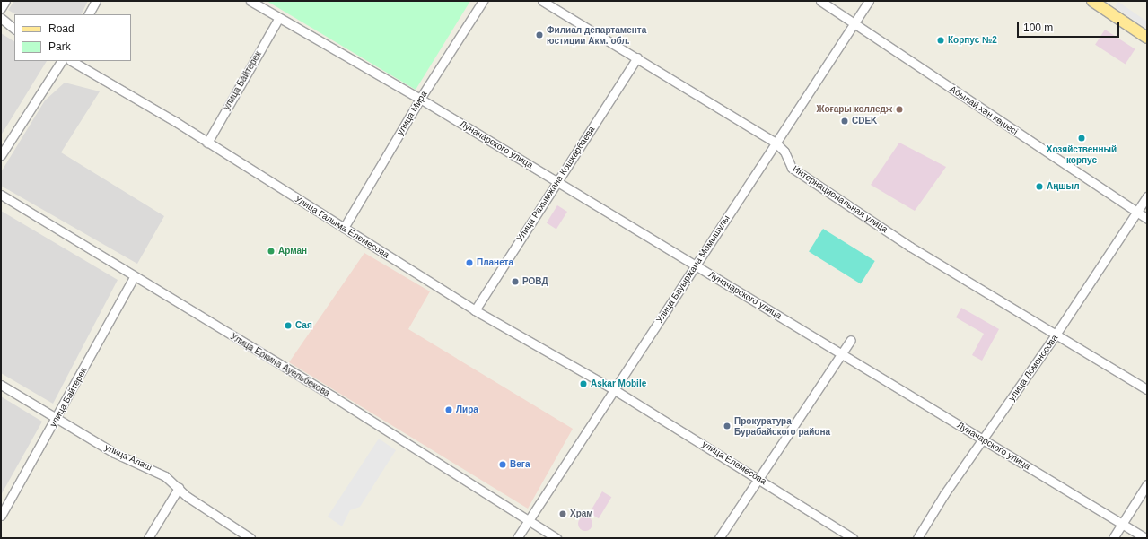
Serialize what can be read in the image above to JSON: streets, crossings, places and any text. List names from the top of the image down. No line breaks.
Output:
{"streets":{"street":["улица Байтерек","Абылай хан көшесі","улица Мира","Луначарского улица","Улица Рахымжана Кошкарбаева","Интернациональная улица","Улица Галыма Елемесова","Улица Бауыржана Момышулы","Улица Еркина Ауельбекова","улица Ломоносова","улица Алаш","улица Елемесова"]},"crossings":[["улица Байтерек","Луначарского улица"],["улица Байтерек","Улица Галыма Елемесова"],["улица Байтерек","Улица Еркина Ауельбекова"],["улица Байтерек","улица Алаш"],["Абылай хан көшесі","Улица Бауыржана Момышулы"],["Абылай хан көшесі","улица Ломоносова"],["улица Мира","Луначарского улица"],["улица Мира","Улица Галыма Елемесова"],["Луначарского улица","Улица Рахымжана Кошкарбаева"],["Луначарского улица","Улица Бауыржана Момышулы"],["Луначарского улица","улица Ломоносова"],["Улица Рахымжана Кошкарбаева","Интернациональная улица"],["Улица Рахымжана Кошкарбаева","Улица Галыма Елемесова"],["Интернациональная улица","Улица Бауыржана Момышулы"],["Интернациональная улица","улица Ломоносова"],["Улица Галыма Елемесова","Улица Бауыржана Момышулы"],["Улица Галыма Елемесова","улица Елемесова"],["Улица Бауыржана Момышулы","Улица Еркина Ауельбекова"],["Улица Бауыржана Момышулы","улица Елемесова"]],"places":["Филиал департамента юстиции Акм. обл.","Корпус №2","Жоғары колледж","CDEK","Хозяйственный корпус","Аңшыл","Арман","Планета","РОВД","Сая","Askar Mobile","Лира","Прокуратура Бурабайского района","Вега","Храм"],"legend":["Road","Park"],"scale_bar":"100 m"}
